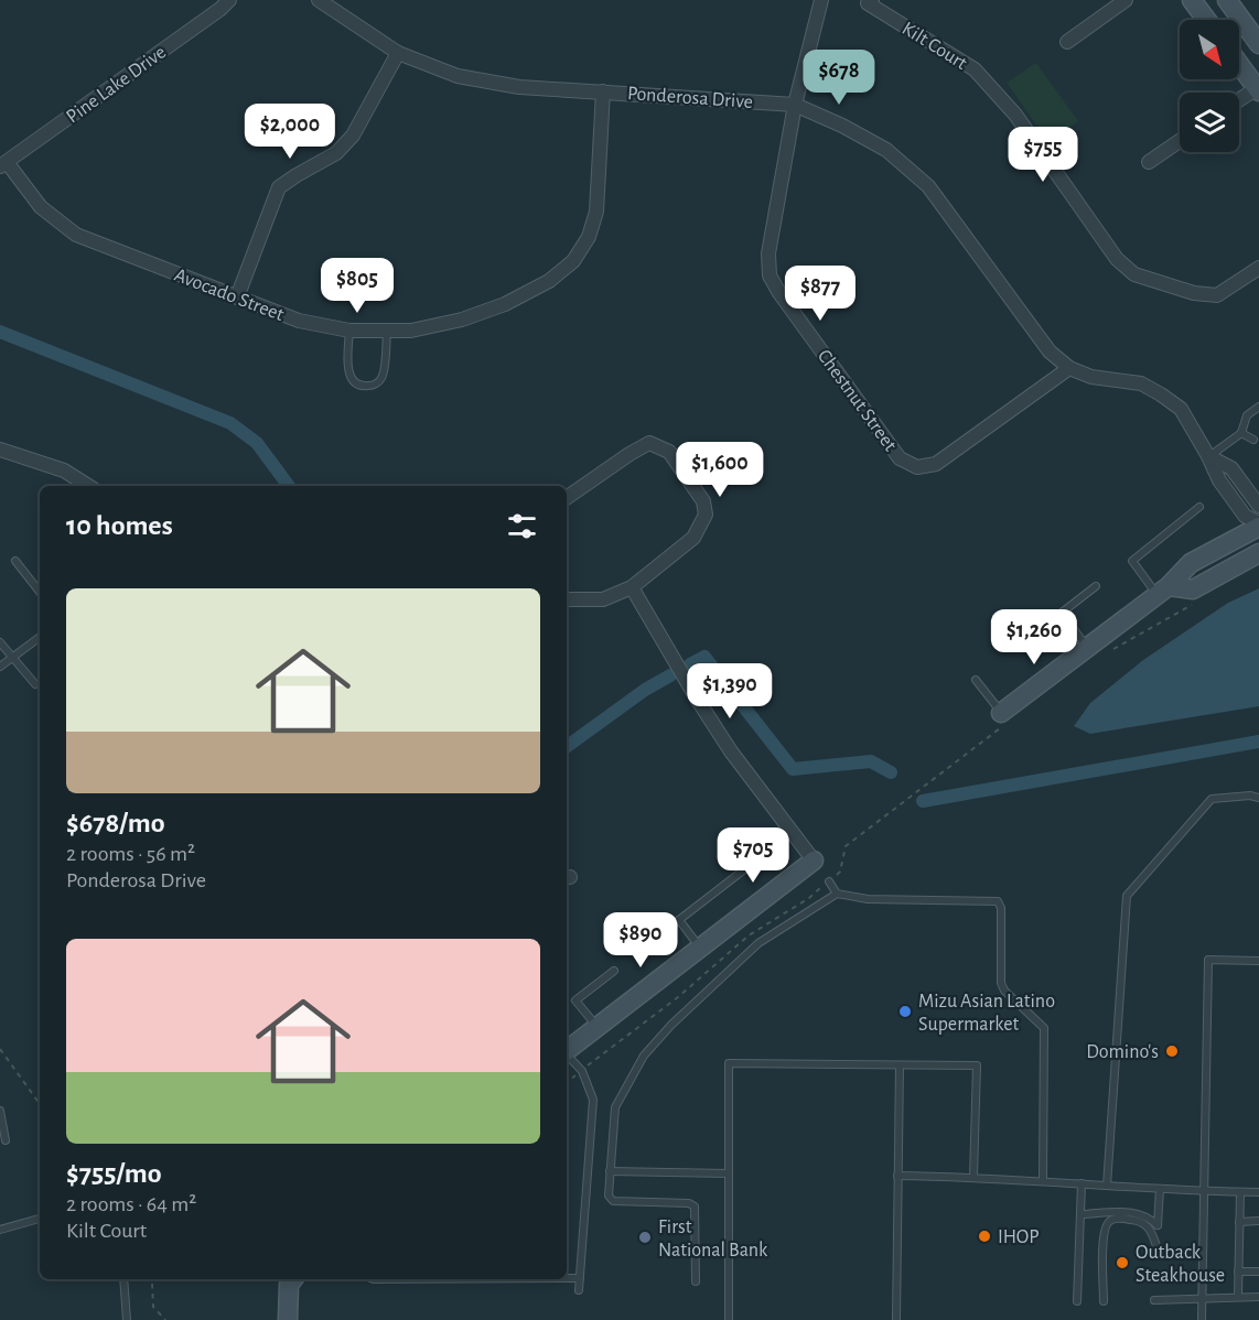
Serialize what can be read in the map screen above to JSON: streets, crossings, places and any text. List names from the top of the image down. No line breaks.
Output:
{"streets":{"street":["Kilt Court","Pine Lake Drive","Ponderosa Drive","Avocado Street","Chestnut Street"]},"crossings":[["Pine Lake Drive","Avocado Street"],["Ponderosa Drive","Avocado Street"],["Ponderosa Drive","Chestnut Street"]],"places":["Mizu Asian Latino Supermarket","Domino's","IHOP","First National Bank","Outback Steakhouse"],"north":"bottom right","page":{"price":["$678","$2,000","$755","$805","$877","$1,600","$1,260","$1,390","$705","$890"],"heading":"10 homes","list":[{"name":"$678/mo","note":"2 rooms · 56 m² · Ponderosa Drive"},{"name":"$755/mo","note":"2 rooms · 64 m² · Kilt Court"}]}}
